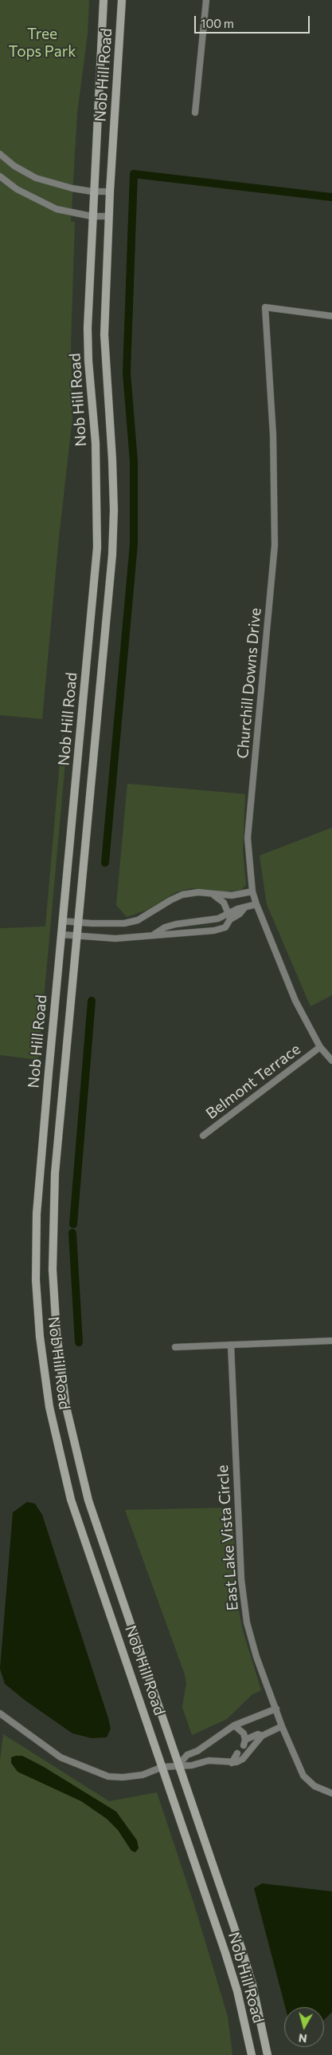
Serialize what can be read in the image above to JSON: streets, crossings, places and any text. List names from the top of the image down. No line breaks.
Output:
{"streets":{"main road":["Nob Hill Road"],"street":["Churchill Downs Drive","Belmont Terrace","East Lake Vista Circle"]},"crossings":[["Churchill Downs Drive","Belmont Terrace"]],"parks":["Tree Tops Park"],"scale_bar":"100 m","north":"bottom"}
